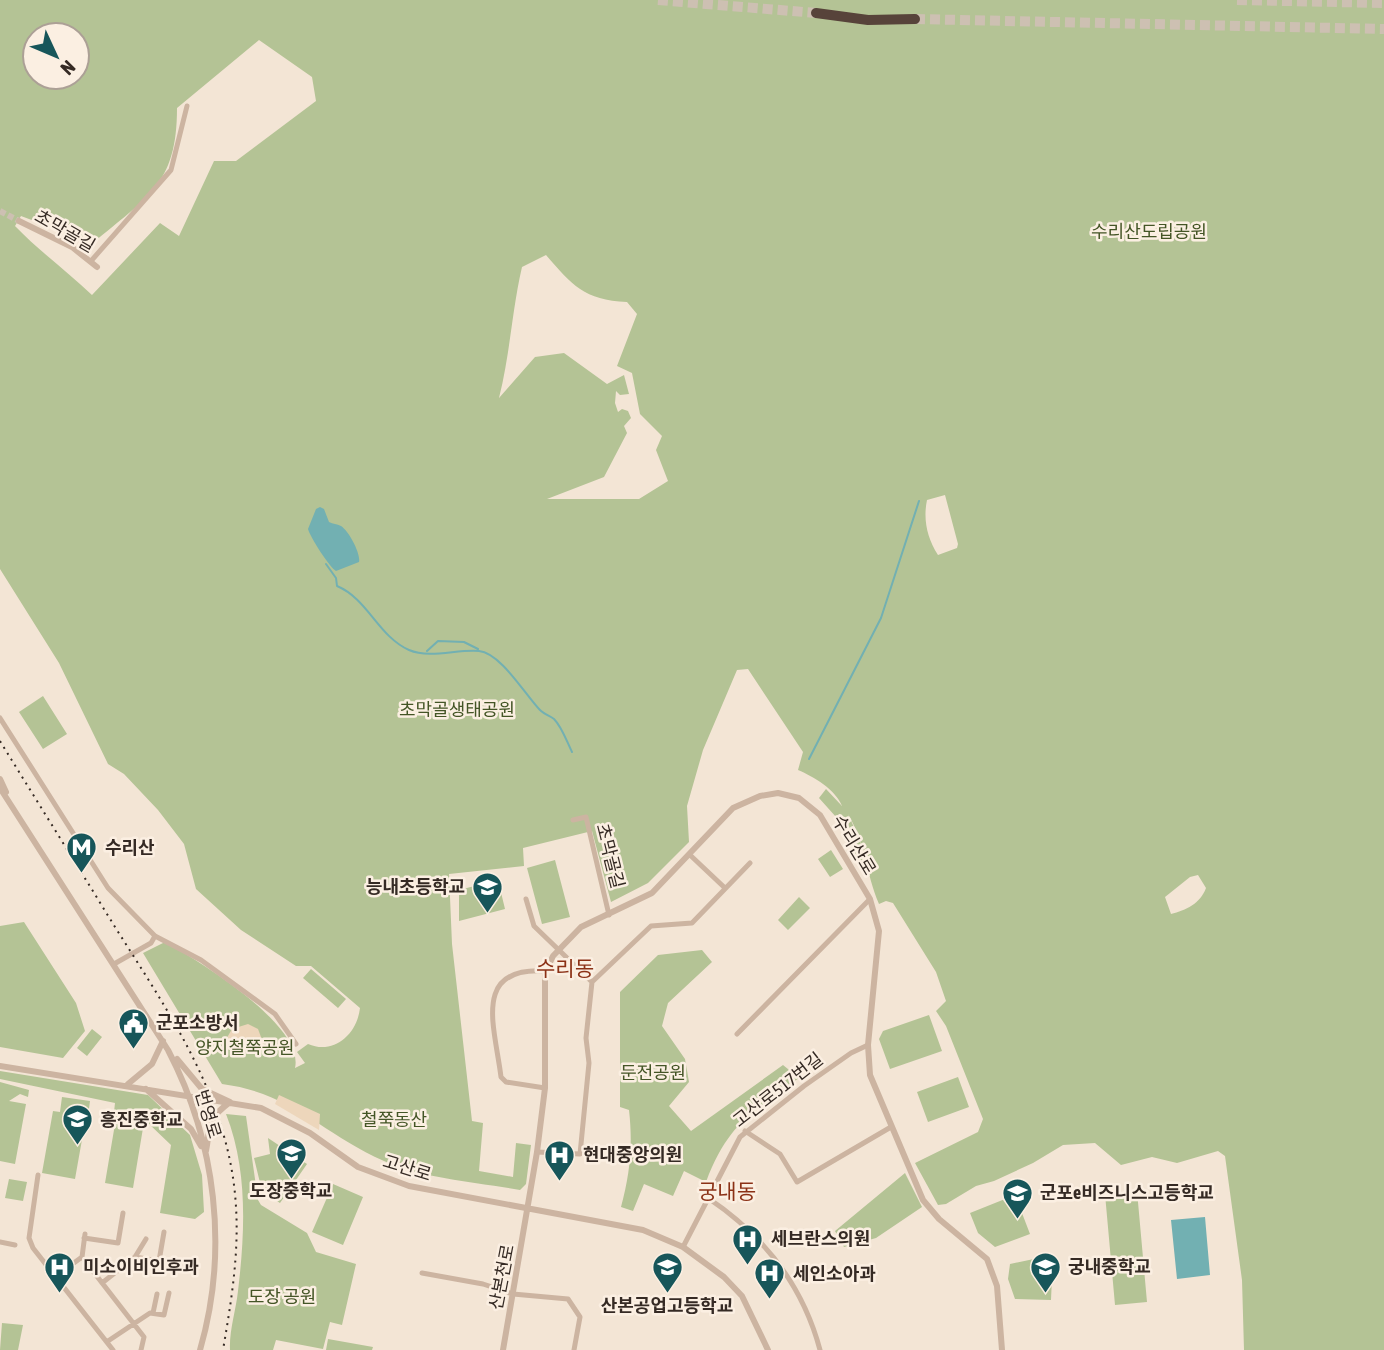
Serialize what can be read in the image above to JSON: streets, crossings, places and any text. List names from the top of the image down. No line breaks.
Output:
{"streets":{"street":["초막골길","수리산로","고산로517번길","번영로","고산로","산본천로"]},"crossings":[["초막골길","수리산로"],["수리산로","고산로517번길"],["수리산로","고산로"],["수리산로","산본천로"],["고산로517번길","고산로"],["번영로","고산로"],["고산로","산본천로"]],"districts":["수리동","궁내동"],"parks":["수리산도립공원","초막골생태공원","양지철쭉공원","둔전공원","철쭉동산","도장 공원"],"places":{"metro station":["수리산"],"school or university":["능내초등학교","흥진중학교","도장중학교","군포e비즈니스고등학교","궁내중학교","산본공업고등학교"],"public building":["군포소방서"],"hospital":["현대중앙의원","세브란스의원","미소이비인후과","세인소아과"]},"north":"bottom right"}
